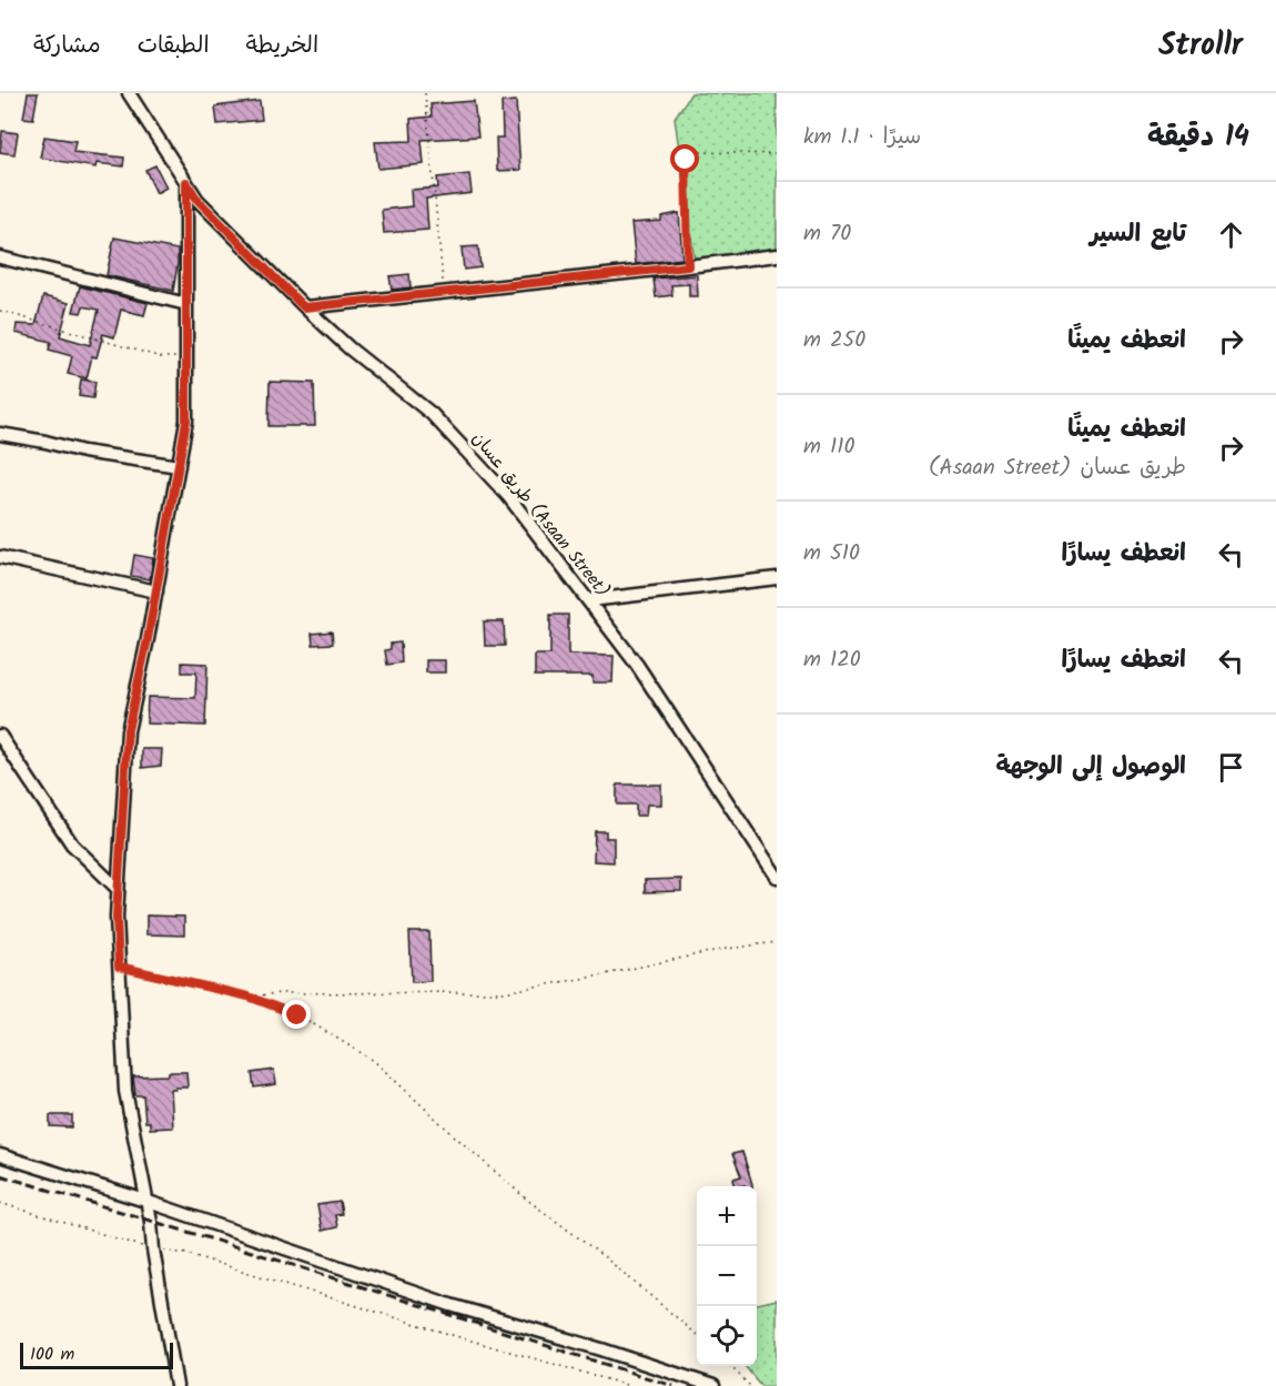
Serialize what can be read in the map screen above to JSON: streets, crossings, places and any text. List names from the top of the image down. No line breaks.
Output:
{"streets":{"street":["طريق عسان (Asaan Street)"]},"scale_bar":"100 m","page":{"header":"Strollr","nav":["الخريطة","الطبقات","مشاركة"],"heading":["14 دقيقة","سيرًا · 1.1 km"],"list":[["تابع السير","70 m"],["انعطف يمينًا","250 m"],["انعطف يمينًا","طريق عسان (Asaan Street)","110 m"],["انعطف يسارًا","510 m"],["انعطف يسارًا","120 m"],"الوصول إلى الوجهة"],"map_buttons":["+","−"],"scale":"100 m"}}
